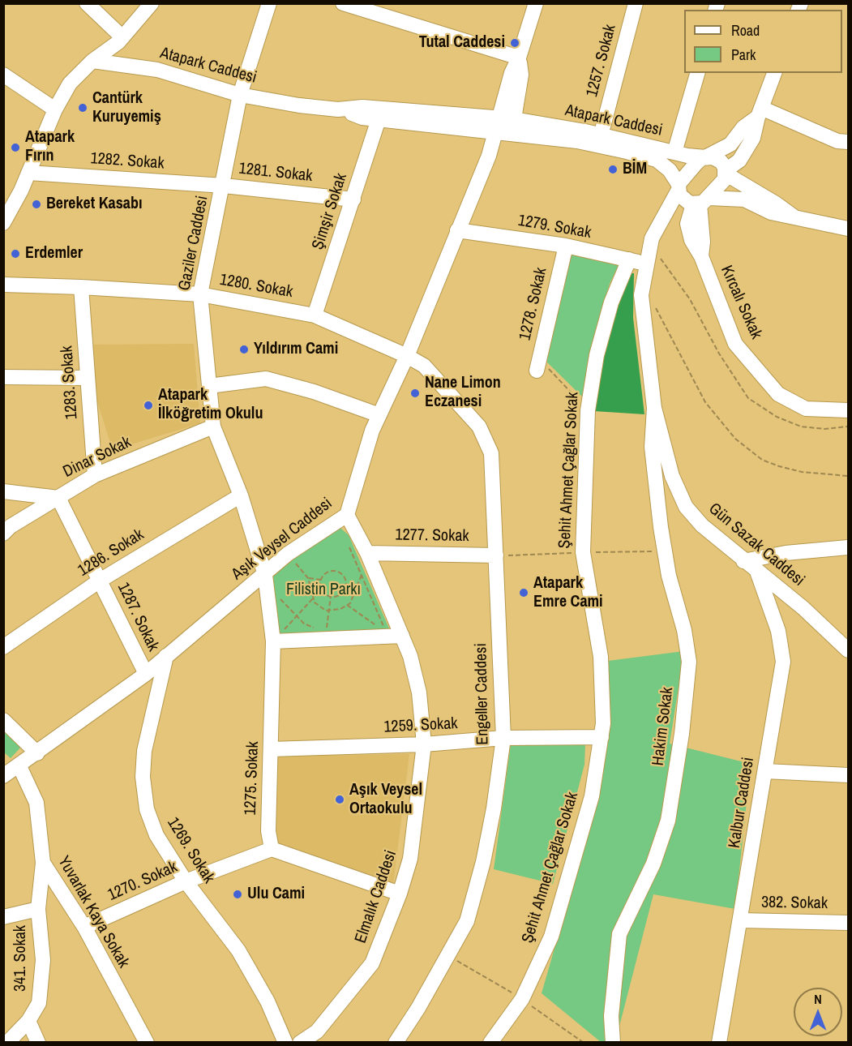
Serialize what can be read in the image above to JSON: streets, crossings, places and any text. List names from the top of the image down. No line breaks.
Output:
{"streets":{"street":["1257. Sokak","Atapark Caddesi","1282. Sokak","1281. Sokak","Şimşir Sokak","1279. Sokak","Gaziler Caddesi","1280. Sokak","Kırcalı Sokak","1278. Sokak","1283. Sokak","Dinar Sokak","Şehit Ahmet Çağlar Sokak","1277. Sokak","Aşık Veysel Caddesi","Gün Sazak Caddesi","1286. Sokak","1287. Sokak","Engeller Caddesi","1259. Sokak","Hakim Sokak","1275. Sokak","Kalbur Caddesi","1269. Sokak","1270. Sokak","Elmalık Caddesi","382. Sokak","Yuvarlak Kaya Sokak","341. Sokak"]},"crossings":[["Atapark Caddesi","Gaziler Caddesi"],["Atapark Caddesi","Kırcalı Sokak"],["Atapark Caddesi","Aşık Veysel Caddesi"],["Atapark Caddesi","Gün Sazak Caddesi"],["1282. Sokak","1281. Sokak"],["1282. Sokak","Gaziler Caddesi"],["1281. Sokak","Şimşir Sokak"],["1281. Sokak","Gaziler Caddesi"],["Şimşir Sokak","1280. Sokak"],["1279. Sokak","1278. Sokak"],["1279. Sokak","Şehit Ahmet Çağlar Sokak"],["1279. Sokak","Aşık Veysel Caddesi"],["1279. Sokak","Gün Sazak Caddesi"],["Gaziler Caddesi","1280. Sokak"],["Gaziler Caddesi","Dinar Sokak"],["Gaziler Caddesi","Aşık Veysel Caddesi"],["Gaziler Caddesi","1286. Sokak"],["Gaziler Caddesi","1275. Sokak"],["1280. Sokak","1283. Sokak"],["1280. Sokak","Aşık Veysel Caddesi"],["1280. Sokak","Engeller Caddesi"],["Kırcalı Sokak","Gün Sazak Caddesi"],["1283. Sokak","Dinar Sokak"],["Dinar Sokak","1287. Sokak"],["Şehit Ahmet Çağlar Sokak","1259. Sokak"],["1277. Sokak","Engeller Caddesi"],["1277. Sokak","Elmalık Caddesi"],["Aşık Veysel Caddesi","1287. Sokak"],["Aşık Veysel Caddesi","Engeller Caddesi"],["Aşık Veysel Caddesi","1275. Sokak"],["Aşık Veysel Caddesi","1269. Sokak"],["Aşık Veysel Caddesi","Elmalık Caddesi"],["Aşık Veysel Caddesi","Yuvarlak Kaya Sokak"],["Gün Sazak Caddesi","Hakim Sokak"],["Gün Sazak Caddesi","Kalbur Caddesi"],["1286. Sokak","1287. Sokak"],["Engeller Caddesi","1259. Sokak"],["1259. Sokak","1275. Sokak"],["1259. Sokak","Elmalık Caddesi"],["1275. Sokak","1270. Sokak"],["Kalbur Caddesi","382. Sokak"],["1269. Sokak","1270. Sokak"],["1270. Sokak","Yuvarlak Kaya Sokak"],["Yuvarlak Kaya Sokak","341. Sokak"]],"parks":["Filistin Parkı"],"places":["Tutal Caddesi","Cantürk Kuruyemiş","Atapark Fırın","BİM","Bereket Kasabı","Erdemler","Yıldırım Cami","Nane Limon Eczanesi","Atapark İlköğretim Okulu","Atapark Emre Cami","Aşık Veysel Ortaokulu","Ulu Cami"],"legend":["Road","Park"],"north":"top"}
